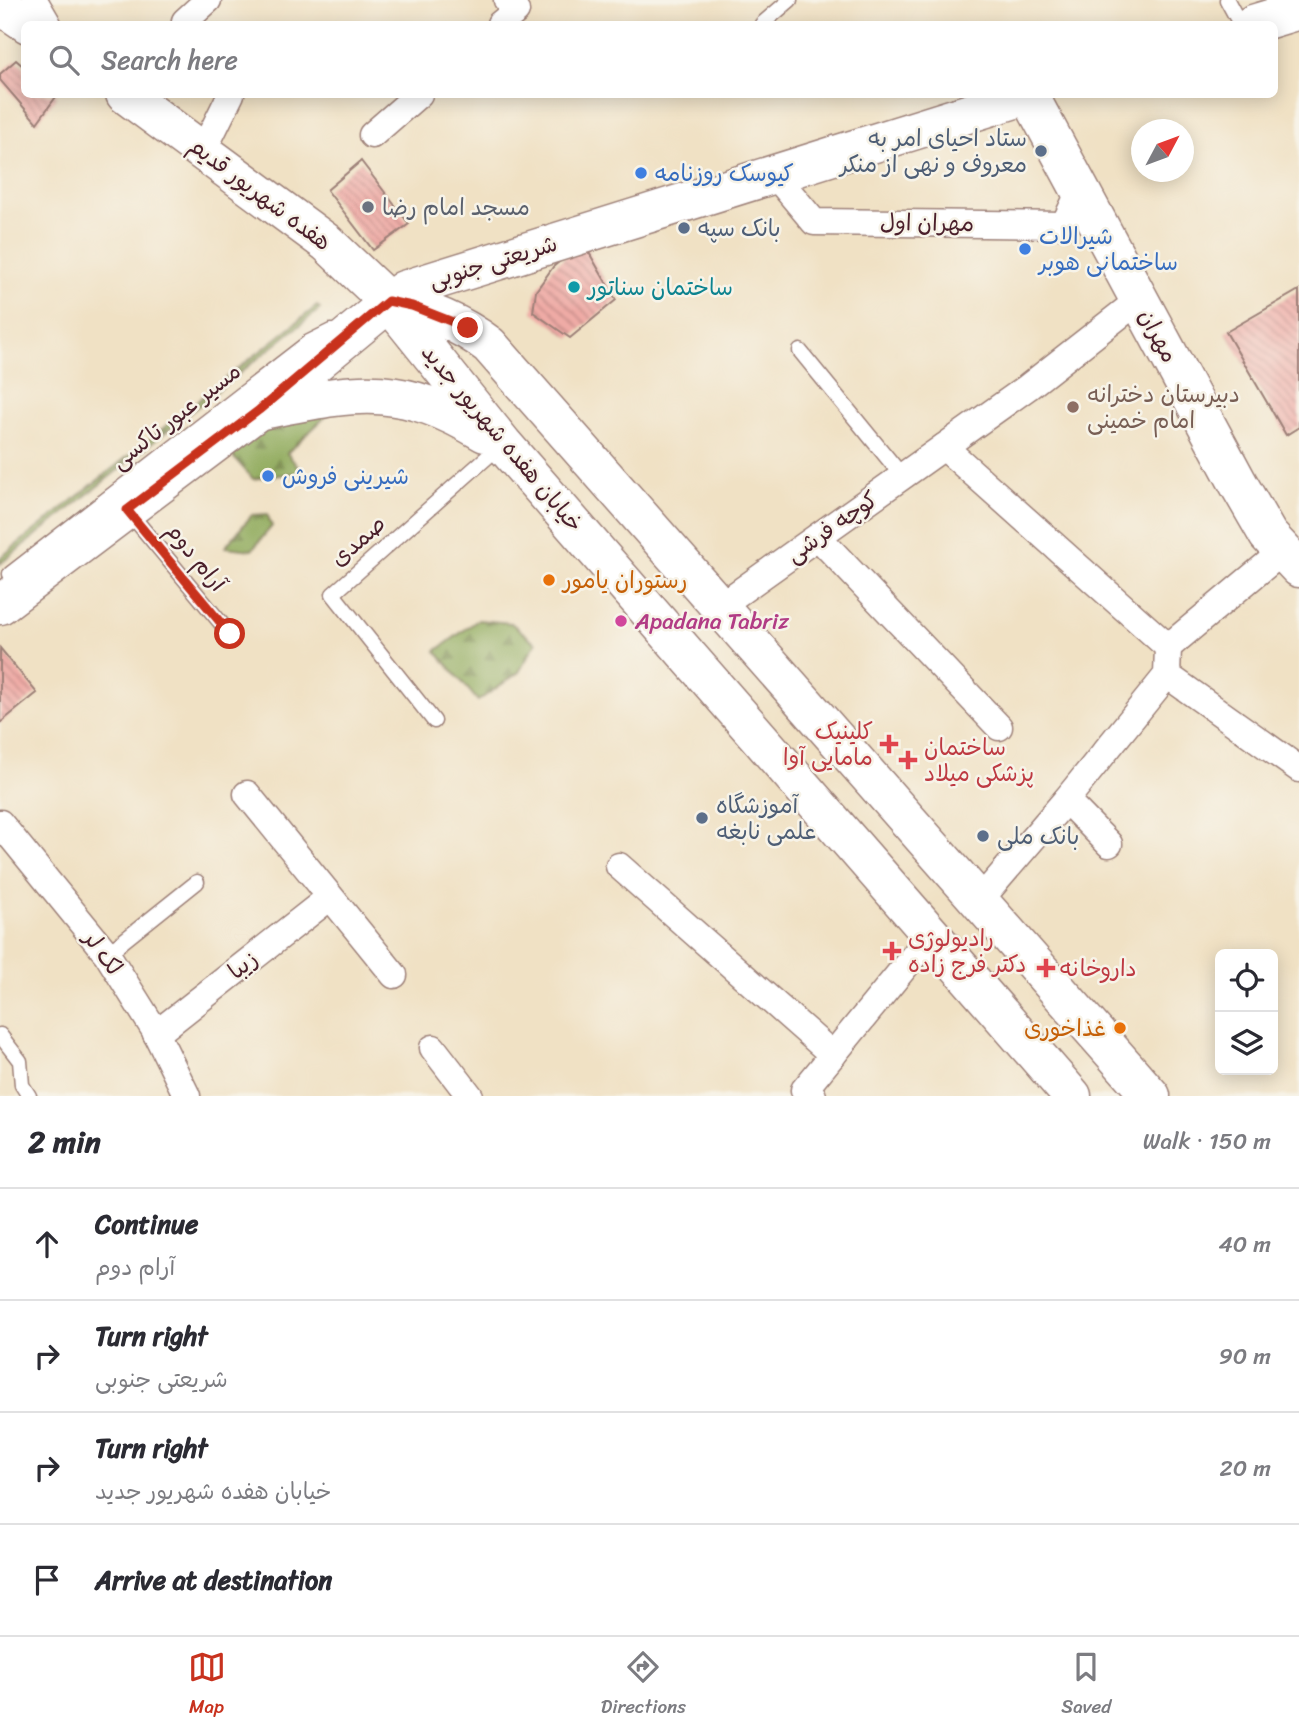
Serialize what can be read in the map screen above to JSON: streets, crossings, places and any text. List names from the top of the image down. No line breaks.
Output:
{"streets":{"main road":["هفده شهریور قدیم","شریعتی جنوبی","مهران","خیابان هفده شهریور جدید"],"street":["مهران اول","کوچه فرشی","لک لر","زیبا"],"lane":["مسیر عبور تاکسی","صمدی","آرام دوم"]},"crossings":[["هفده شهریور قدیم","شریعتی جنوبی"],["هفده شهریور قدیم","مسیر عبور تاکسی"],["هفده شهریور قدیم","خیابان هفده شهریور جدید"],["مهران اول","شریعتی جنوبی"],["مهران اول","مهران"],["شریعتی جنوبی","مسیر عبور تاکسی"],["شریعتی جنوبی","خیابان هفده شهریور جدید"],["شریعتی جنوبی","آرام دوم"],["مهران","کوچه فرشی"],["مسیر عبور تاکسی","خیابان هفده شهریور جدید"],["خیابان هفده شهریور جدید","کوچه فرشی"],["خیابان هفده شهریور جدید","صمدی"],["لک لر","زیبا"]],"places":{"other":["ستاد احیای امر به معروف و نهی از منکر","کیوسک روزنامه","مسجد امام رضا","بانک سپه","شیرالات ساختمانی هوبر","ساختمان سناتور","دبیرستان دخترانه امام خمینی","شیرینی فروش","رستوران یامور","Apadana Tabriz","آموزشگاه علمی نابغه","بانک ملی","غذاخوری"],"health":["کلینیک مامایی آوا","ساختمان پزشکی میلاد","رادیولوژی دکتر فرج زاده","داروخانه"]},"north":"top right","page":{"search":"Search here","heading":["2 min","Walk · 150 m"],"list":[["Continue","آرام دوم","40 m"],["Turn right","شریعتی جنوبی","90 m"],["Turn right","خیابان هفده شهریور جدید","20 m"],"Arrive at destination"],"nav":["Map","Directions","Saved"]}}
